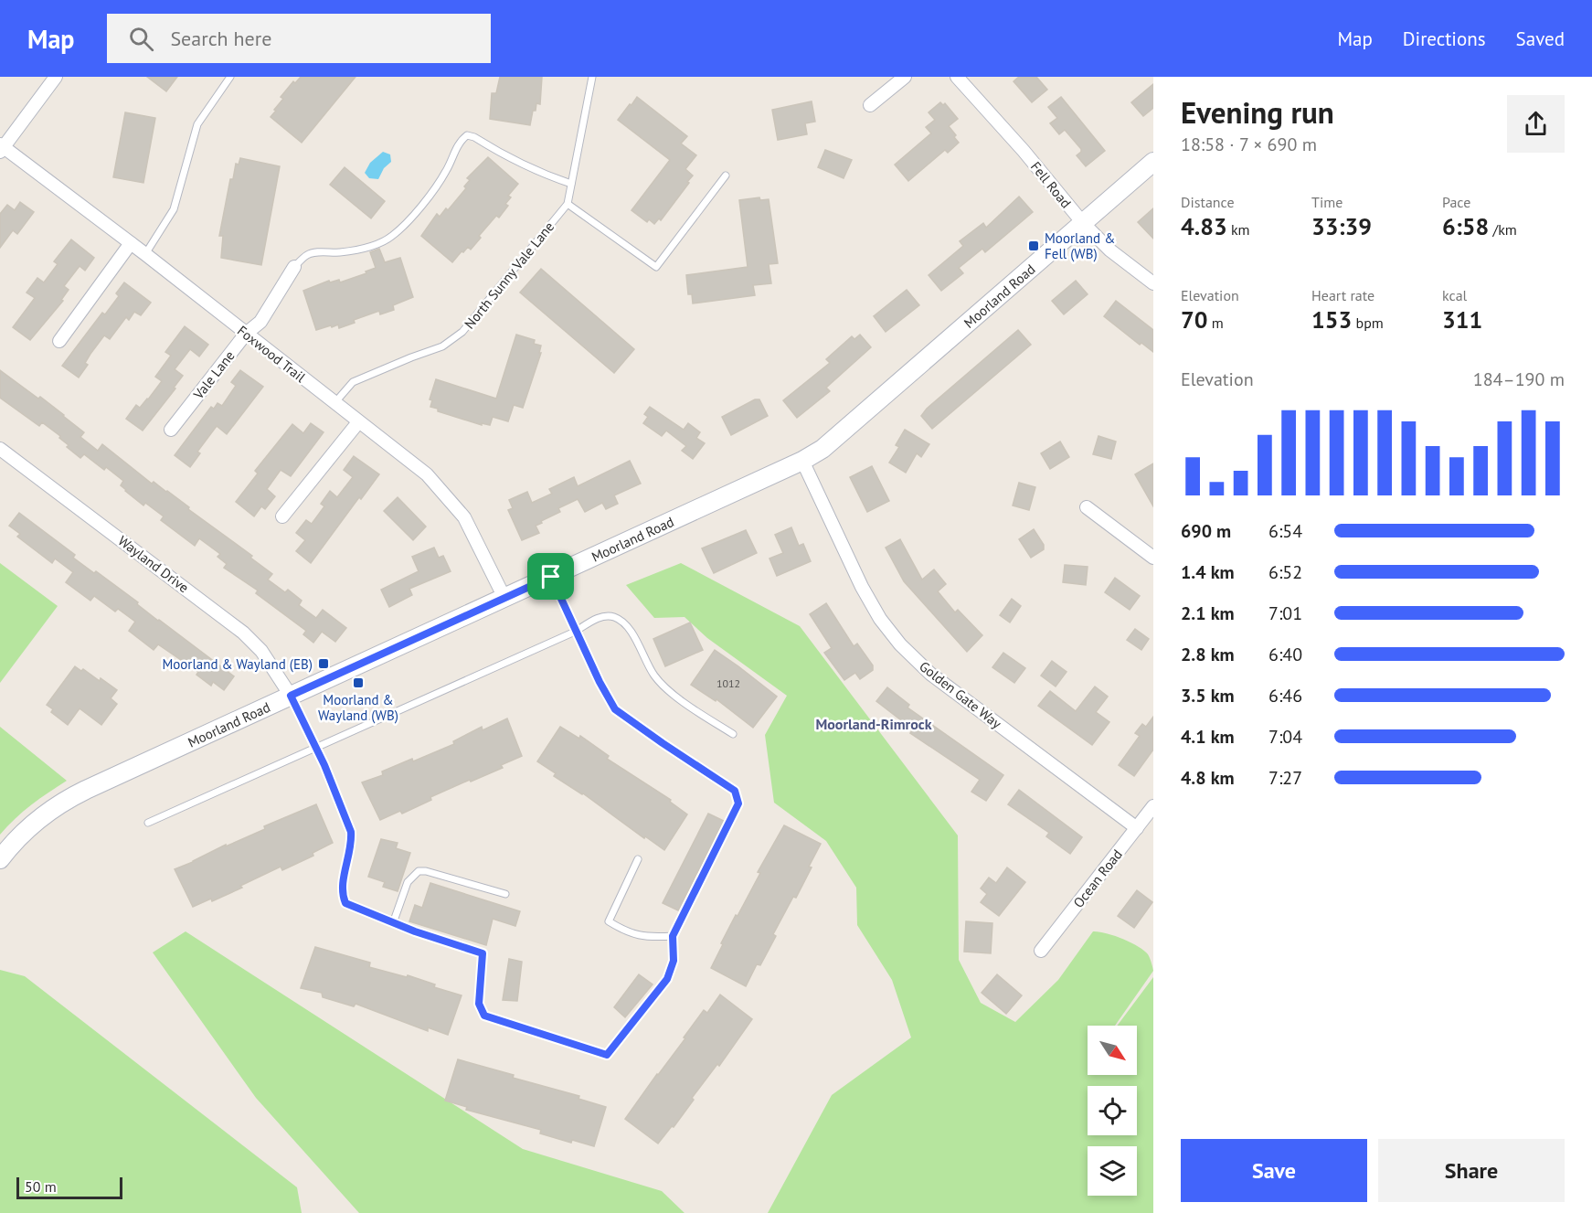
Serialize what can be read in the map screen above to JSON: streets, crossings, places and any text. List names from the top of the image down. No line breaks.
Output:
{"streets":{"street":["Fell Road","Moorland Road","Foxwood Trail","Vale Lane","Wayland Drive","Golden Gate Way","Ocean Road"],"lane":["North Sunny Vale Lane"]},"crossings":[["Fell Road","Moorland Road"],["North Sunny Vale Lane","Foxwood Trail"],["Moorland Road","Foxwood Trail"],["Moorland Road","Wayland Drive"],["Moorland Road","Golden Gate Way"],["Foxwood Trail","Vale Lane"],["Golden Gate Way","Ocean Road"]],"districts":["Moorland-Rimrock"],"places":{"transit":["Moorland & Fell (WB)","Moorland & Wayland (EB)","Moorland & Wayland (WB)"]},"house_numbers":["1012"],"scale_bar":"50 m","north":"bottom right","page":{"header":"Map","search":"Search here","nav":["Map","Directions","Saved"],"heading":["Evening run","18:58 · 7 × 690 m"],"stats":[["Distance","4.83 km"],["Time","33:39"],["Pace","6:58 /km"],["Elevation","70 m"],["Heart rate","153 bpm"],["kcal","311"]],"chart":["Elevation","184–190 m"],"list":[{"name":"690 m","note":"6:54"},{"name":"1.4 km","note":"6:52"},{"name":"2.1 km","note":"7:01"},{"name":"2.8 km","note":"6:40"},{"name":"3.5 km","note":"6:46"},{"name":"4.1 km","note":"7:04"},{"name":"4.8 km","note":"7:27"}],"buttons":["Save","Share"],"scale":"50 m"}}
